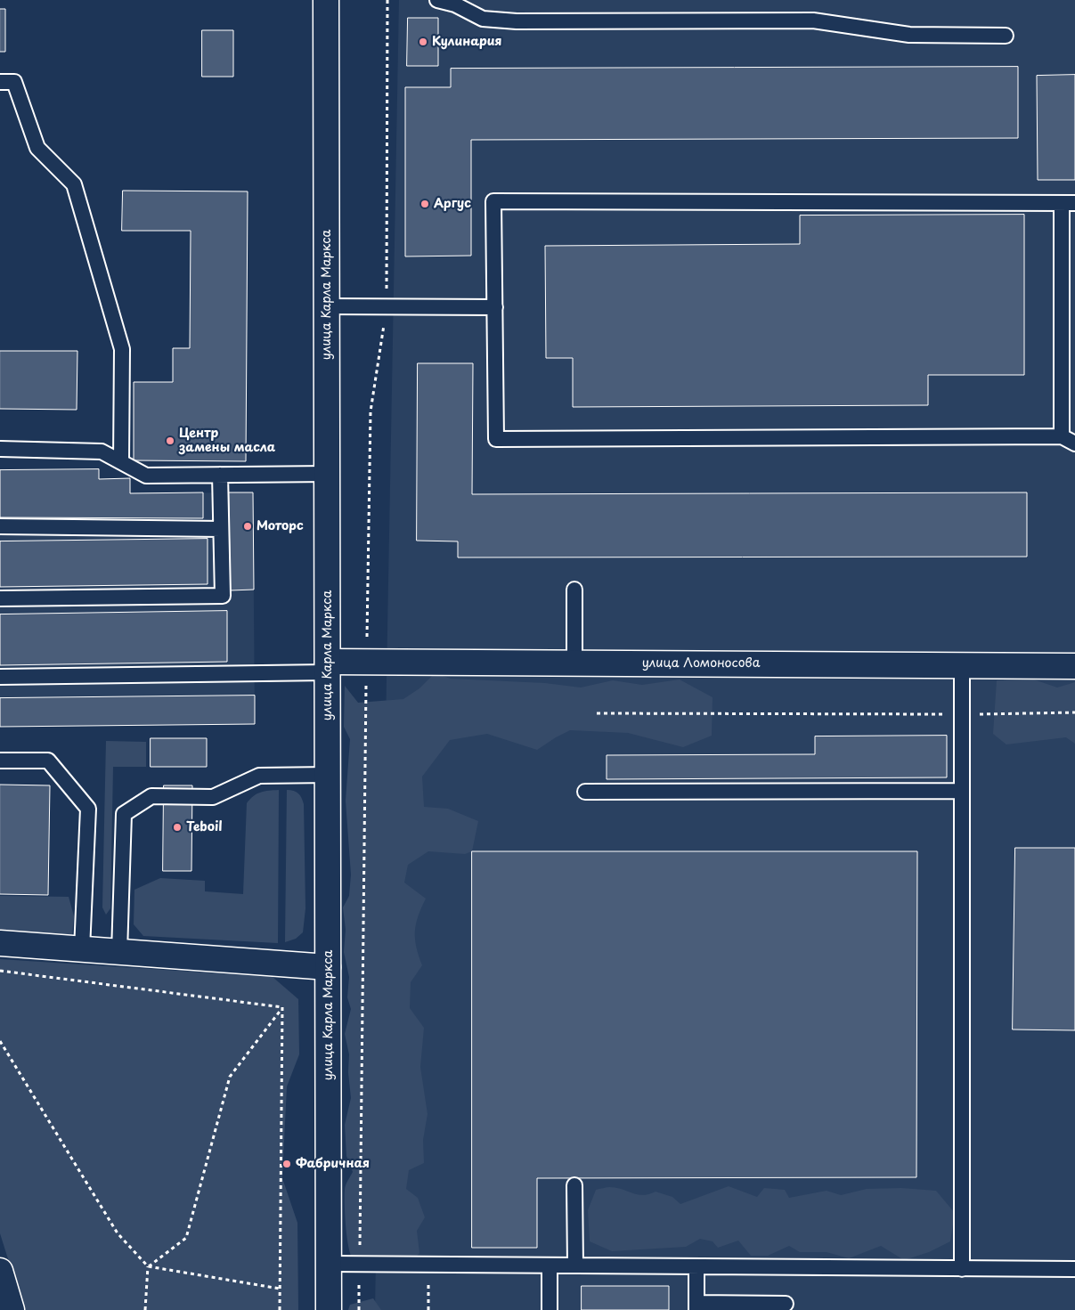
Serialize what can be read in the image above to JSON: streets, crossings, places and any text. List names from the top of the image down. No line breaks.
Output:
{"streets":{"main road":["улица Карла Маркса","улица Ломоносова"]},"crossings":[["улица Карла Маркса","улица Ломоносова"]],"places":["Кулинария","Аргус","Центр замены масла","Моторс","Teboil","Фабричная"]}
